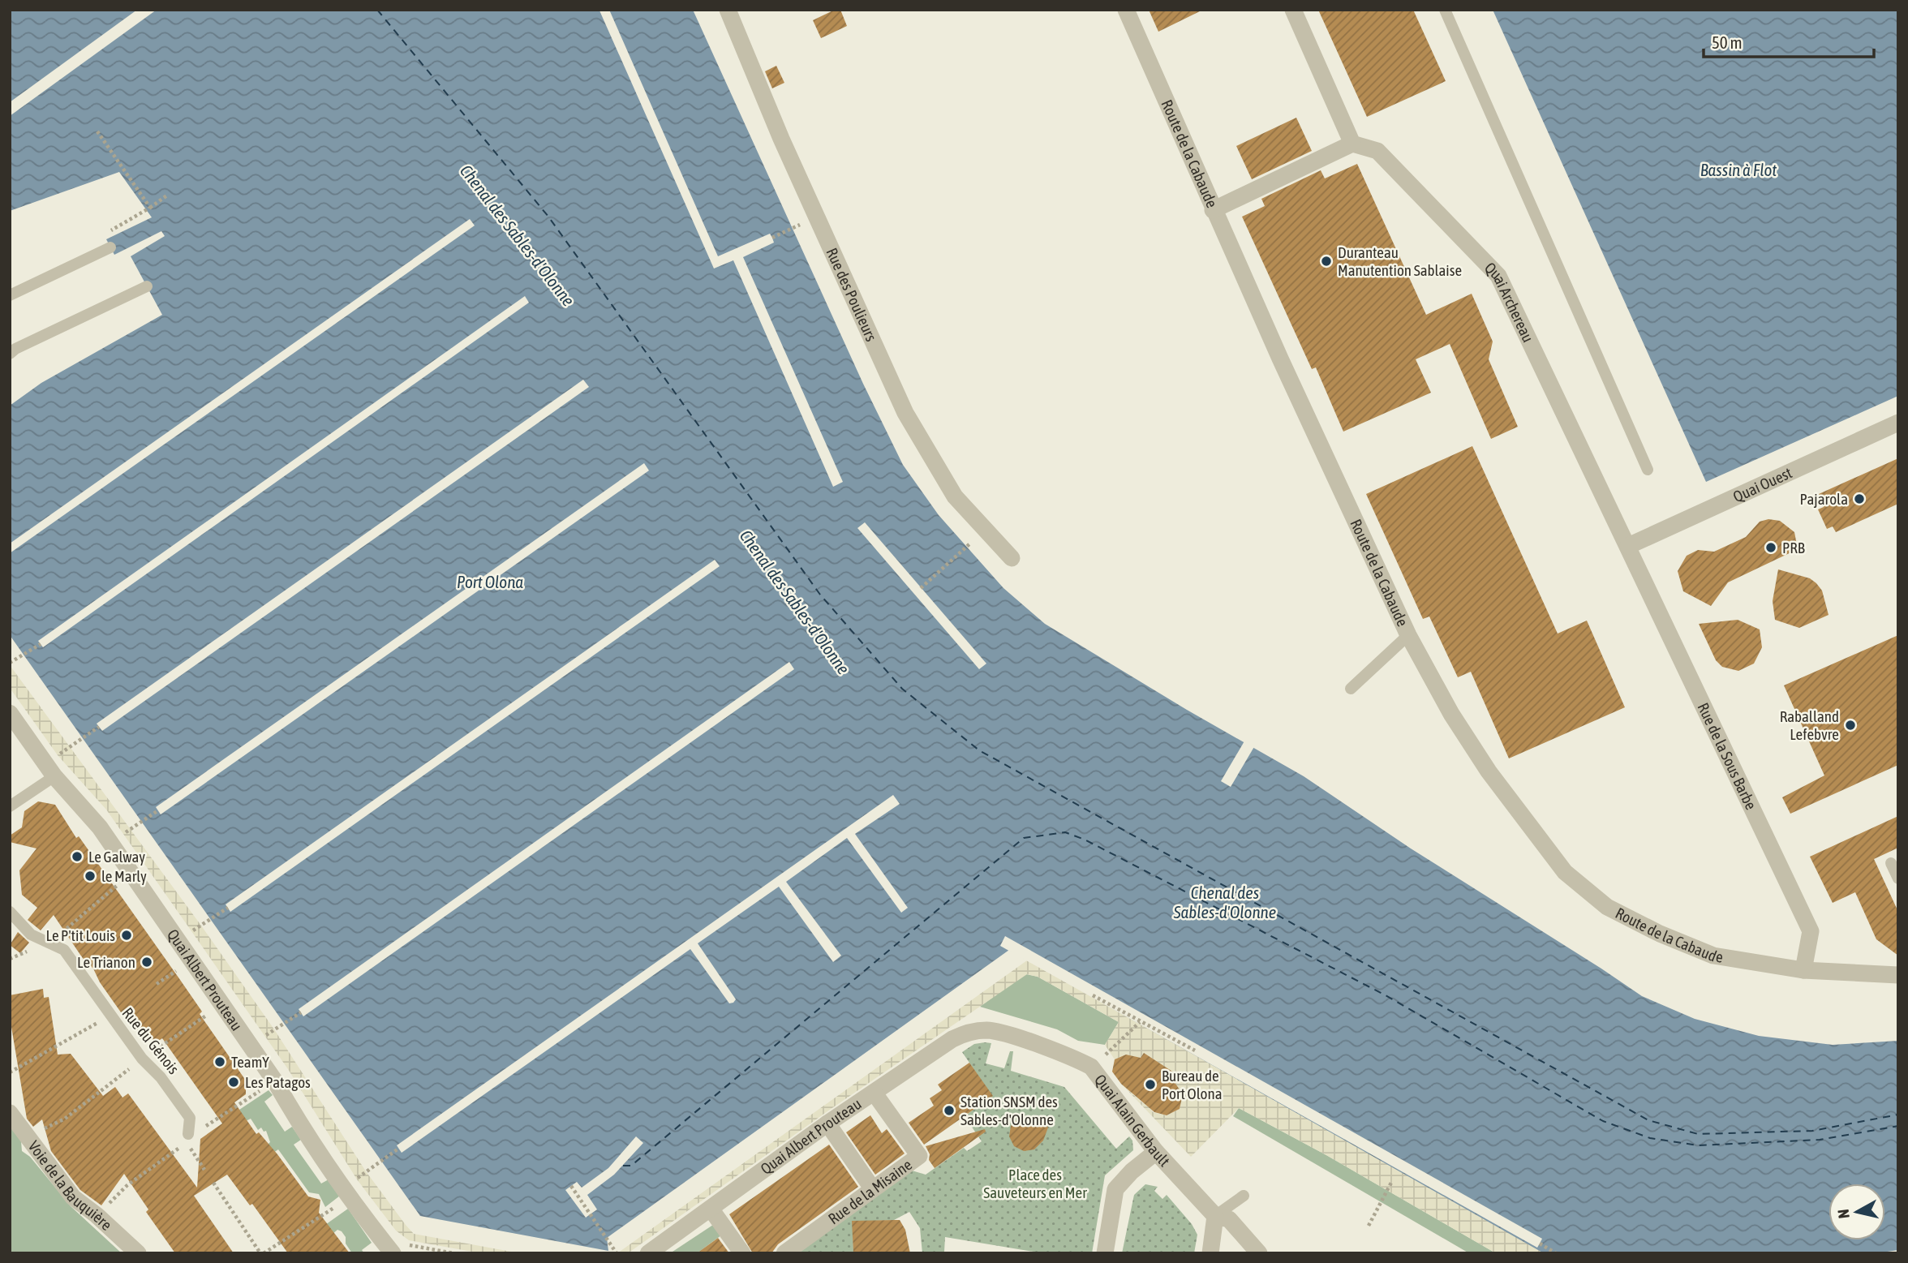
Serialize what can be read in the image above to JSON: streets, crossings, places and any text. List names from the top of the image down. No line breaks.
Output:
{"streets":{"street":["Route de la Cabaude","Rue des Poulieurs","Quai Archereau","Quai Ouest","Rue de la Sous Barbe","Quai Albert Prouteau","Quai Alain Gerbault","Voie de la Bauquière","Rue de la Misaine"],"lane":["Rue du Génois"]},"crossings":[["Route de la Cabaude","Rue de la Sous Barbe"],["Quai Archereau","Quai Ouest"],["Quai Archereau","Rue de la Sous Barbe"],["Quai Ouest","Rue de la Sous Barbe"],["Quai Albert Prouteau","Quai Alain Gerbault"],["Quai Albert Prouteau","Rue de la Misaine"]],"water":["Bassin à Flot","Chenal des Sables-d'Olonne","Port Olona"],"parks":["Place des Sauveteurs en Mer"],"places":["Duranteau Manutention Sablaise","Pajarola","PRB","Raballand Lefebvre","Le Galway","le Marly","Le P'tit Louis","Le Trianon","TeamY","Les Patagos","Bureau de Port Olona","Station SNSM des Sables-d'Olonne"],"scale_bar":"50 m","north":"left"}
